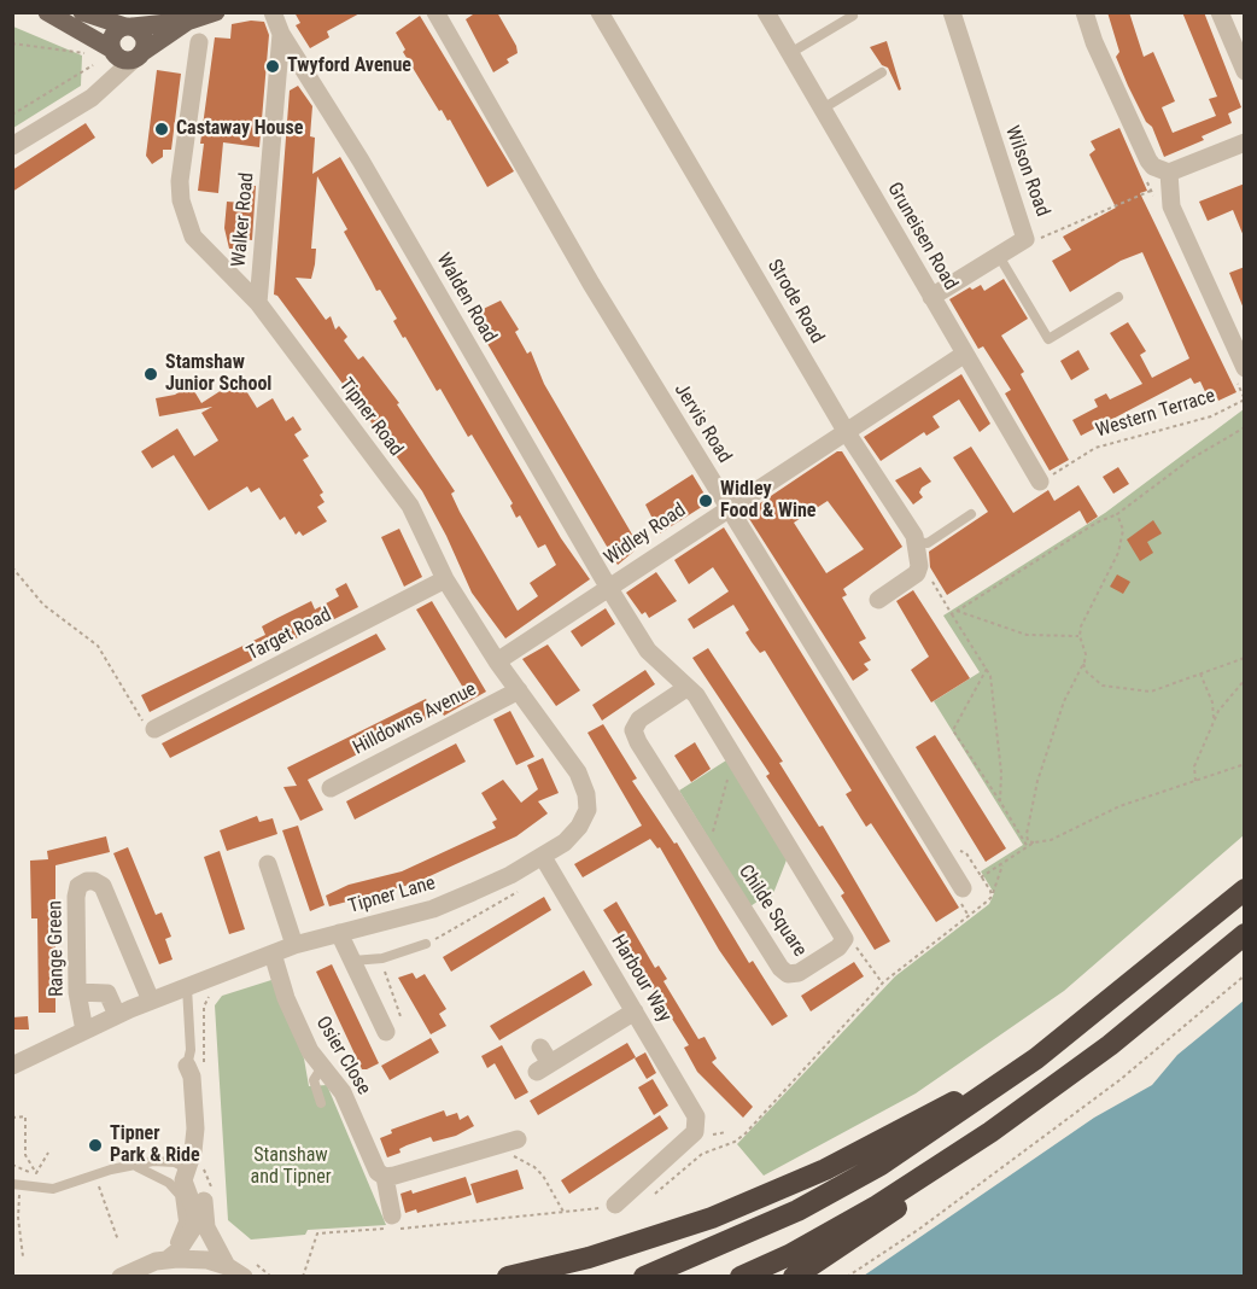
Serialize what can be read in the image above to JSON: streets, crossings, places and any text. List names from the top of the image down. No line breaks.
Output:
{"streets":{"street":["Wilson Road","Walker Road","Gruneisen Road","Walden Road","Strode Road","Tipner Road","Jervis Road","Widley Road","Target Road","Hilldowns Avenue","Tipner Lane","Childe Square","Range Green","Harbour Way","Osier Close"],"path":["Western Terrace"]},"crossings":[["Wilson Road","Gruneisen Road"],["Walker Road","Walden Road"],["Walker Road","Tipner Road"],["Gruneisen Road","Western Terrace"],["Gruneisen Road","Widley Road"],["Walden Road","Widley Road"],["Strode Road","Widley Road"],["Tipner Road","Widley Road"],["Tipner Road","Target Road"],["Tipner Road","Hilldowns Avenue"],["Tipner Road","Tipner Lane"],["Jervis Road","Widley Road"],["Tipner Lane","Range Green"],["Tipner Lane","Harbour Way"],["Tipner Lane","Osier Close"]],"parks":["Stanshaw and Tipner"],"places":["Twyford Avenue","Castaway House","Stamshaw Junior School","Widley Food & Wine","Tipner Park & Ride"]}
